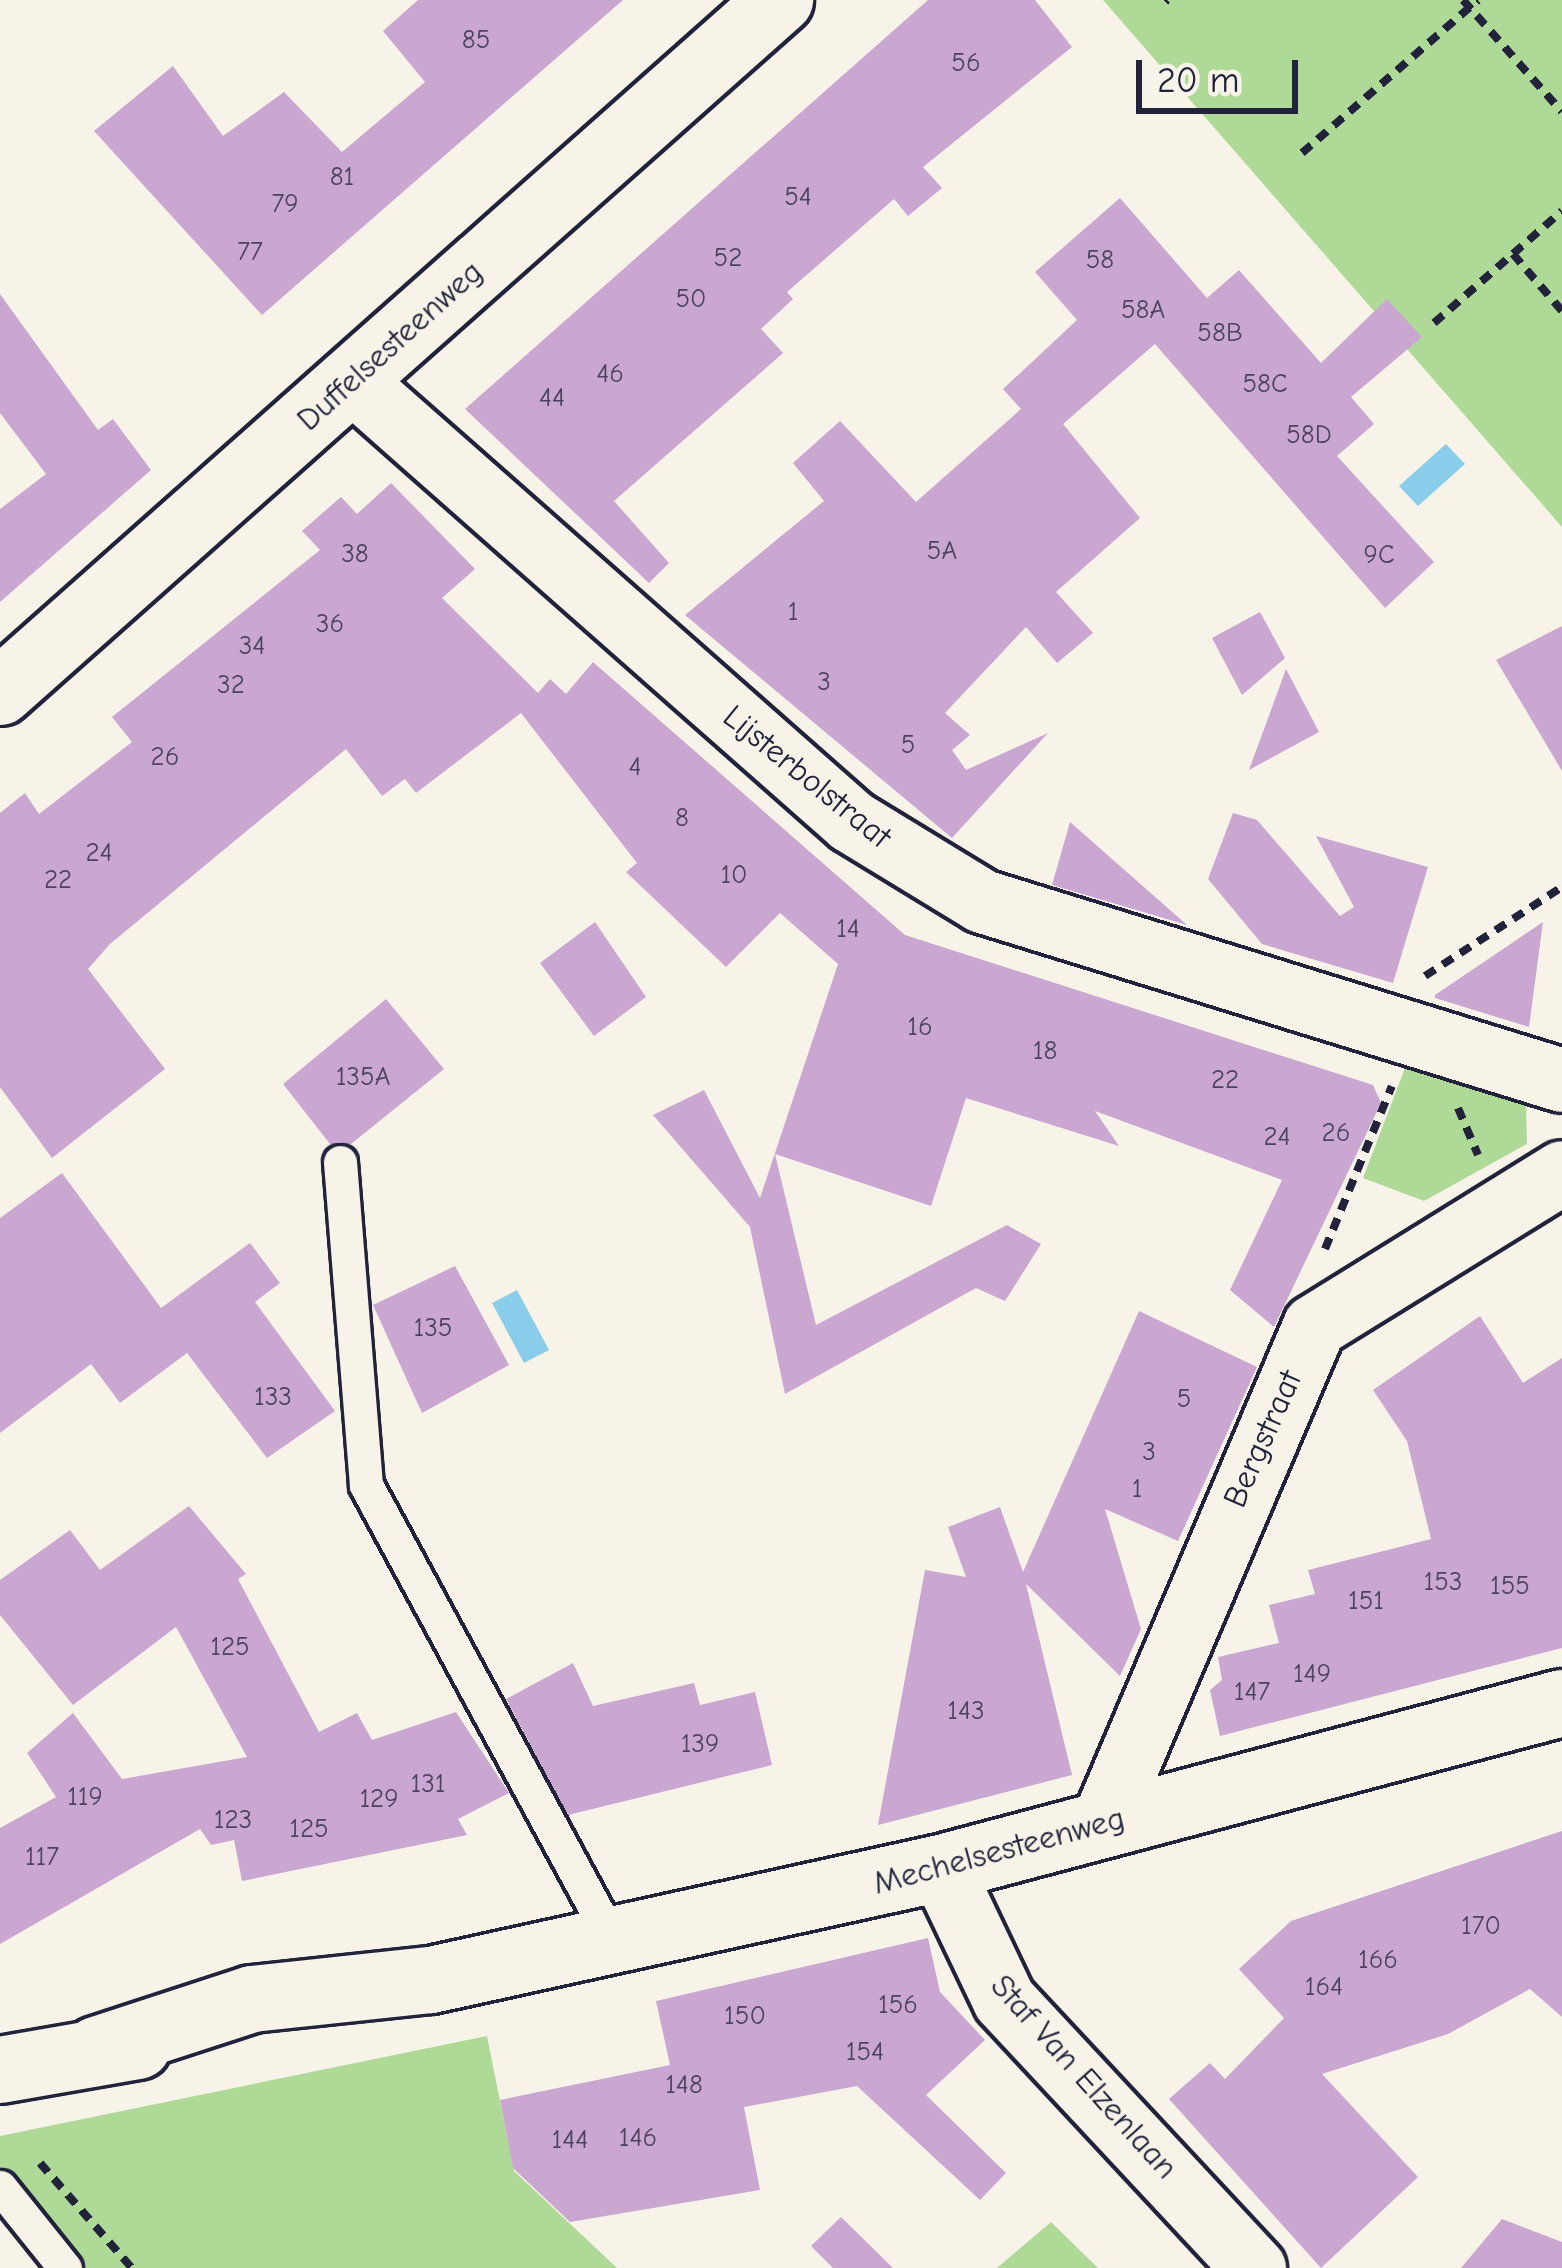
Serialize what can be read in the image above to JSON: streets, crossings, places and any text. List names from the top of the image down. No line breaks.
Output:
{"streets":{"street":["Duffelsesteenweg","Lijsterbolstraat","Bergstraat","Mechelsesteenweg","Staf Van Elzenlaan"]},"crossings":[["Duffelsesteenweg","Lijsterbolstraat"],["Bergstraat","Mechelsesteenweg"],["Mechelsesteenweg","Staf Van Elzenlaan"]],"house_numbers":["85","56","81","54","79","77","52","58","50","58A","58B","46","58C","44","58D","5A","38","9C","1","36","34","3","32","5","26","4","8","24","10","22","14","16","18","135A","22","26","24","135","133","5","3","1","153","155","151","125","149","147","143","139","131","119","129","123","125","117","170","166","164","156","150","154","148","146","144"],"scale_bar":"20 m"}
